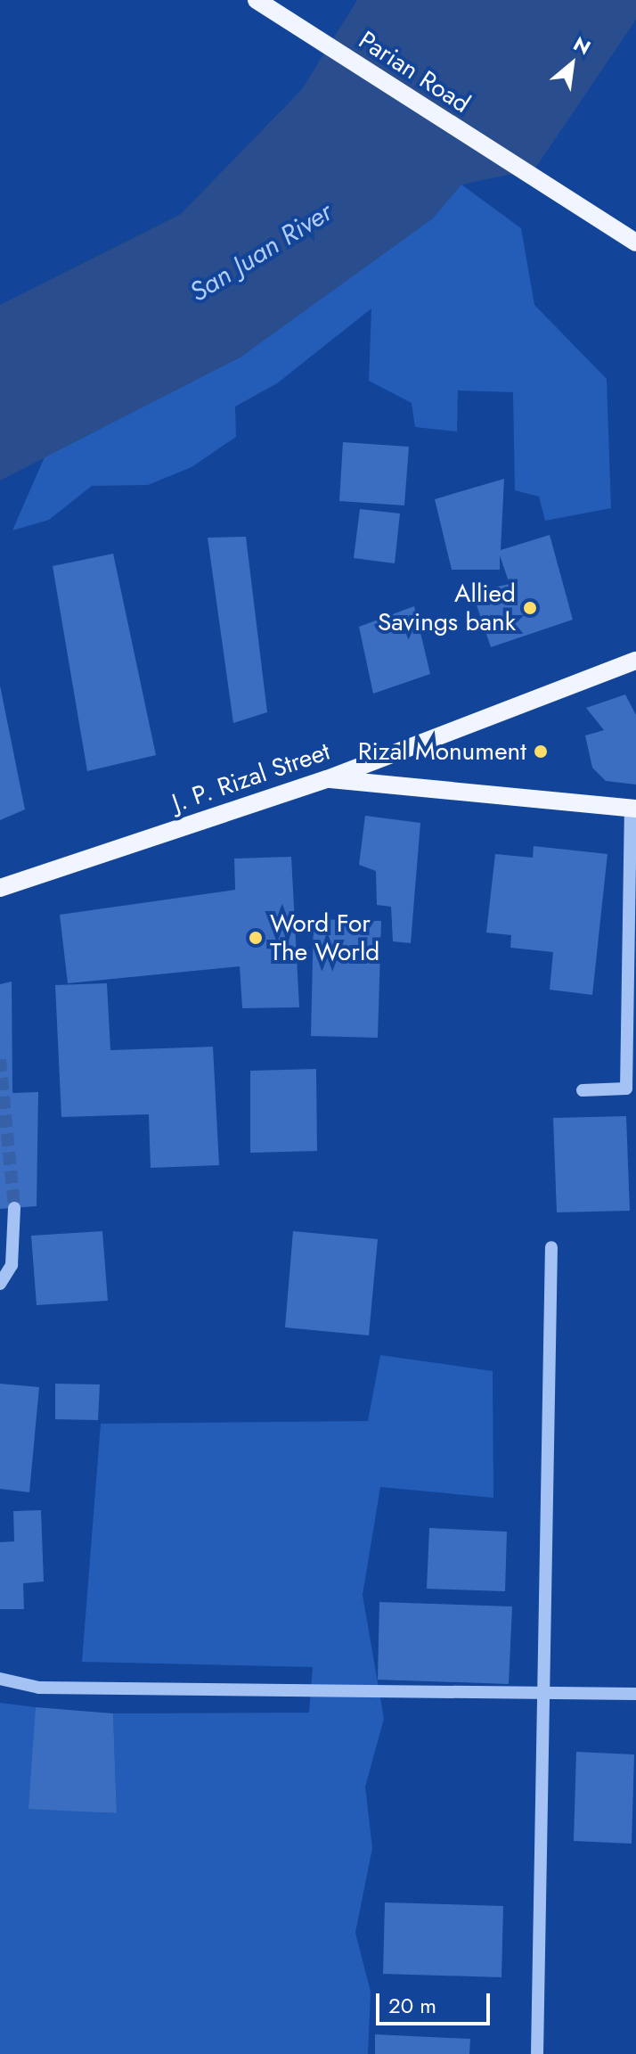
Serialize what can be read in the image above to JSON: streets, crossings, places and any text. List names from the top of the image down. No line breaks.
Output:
{"streets":{"main road":["Parian Road","J. P. Rizal Street"]},"water":["San Juan River"],"places":["Allied Savings bank","Rizal Monument","Word For The World"],"scale_bar":"20 m","north":"top right"}
